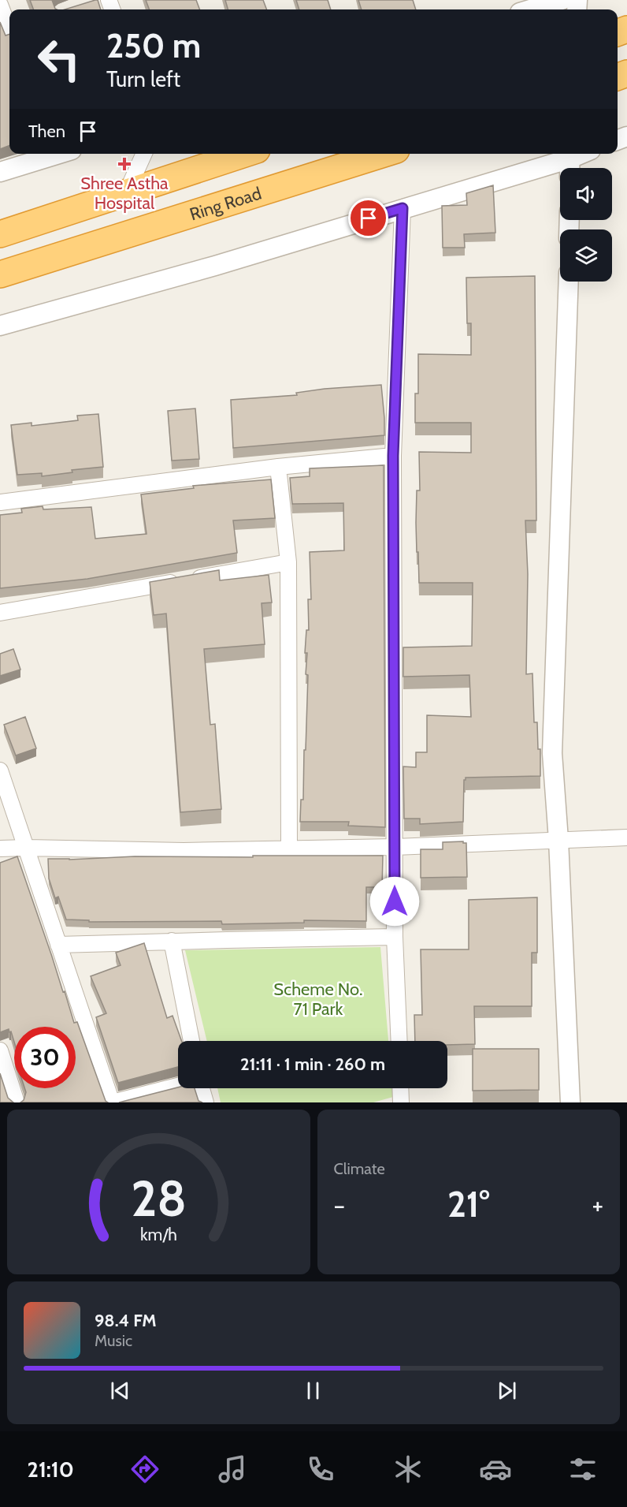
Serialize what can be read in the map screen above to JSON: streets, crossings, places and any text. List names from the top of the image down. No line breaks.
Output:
{"streets":{"highway":["Ring Road"]},"parks":["Scheme No. 71 Park"],"places":{"health":["Shree Astha Hospital"]},"page":{"turn":["250 m","Turn left"],"then":"Then","limit":"30","trip":"21:11 · 1 min · 260 m","tile":"Climate","heat":["−","21°","+"],"song":["98.4 FM","Music"],"tabs":"21:10","gauge":["28","km/h"]}}
